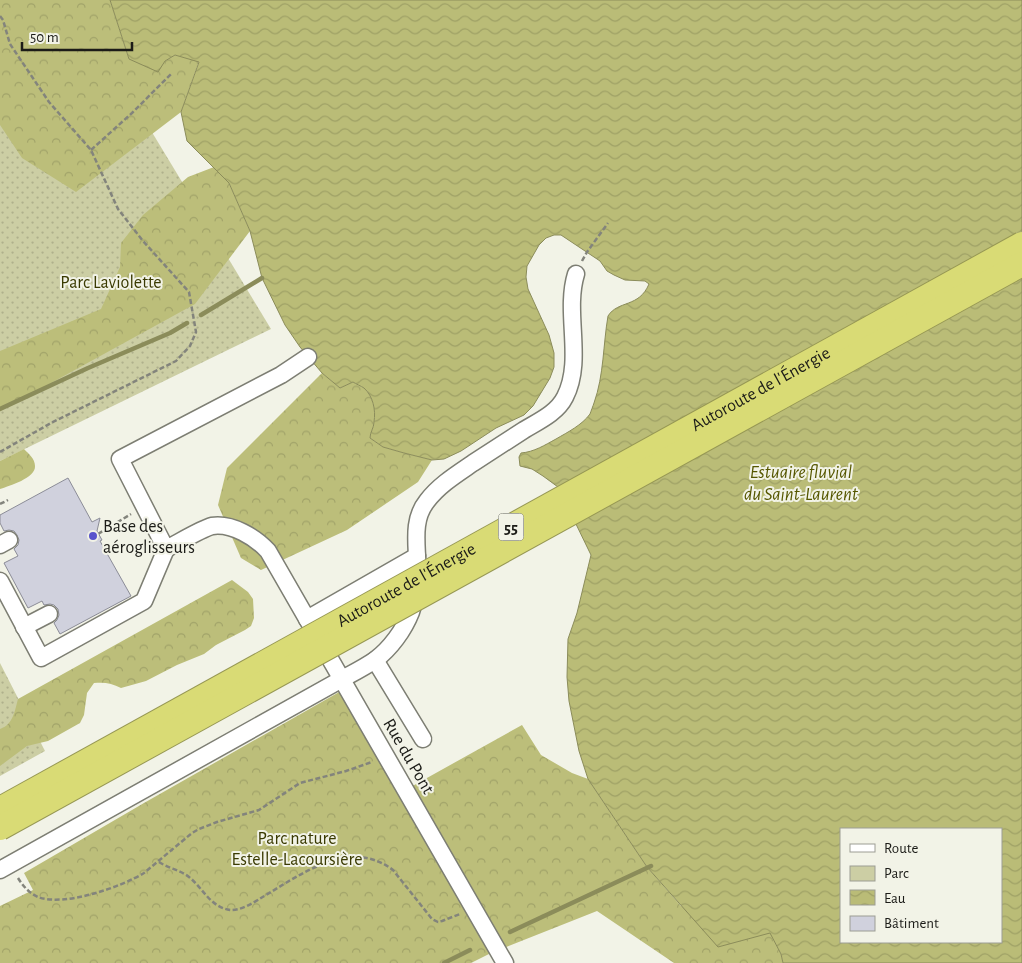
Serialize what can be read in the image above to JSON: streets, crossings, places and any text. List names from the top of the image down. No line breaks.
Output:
{"streets":{"highway":["Autoroute de l'Énergie","55"],"street":["Rue du Pont"]},"water":["Estuaire fluvial du Saint-Laurent"],"parks":["Parc Laviolette","Parc nature Estelle-Lacoursière"],"places":["Base des aéroglisseurs"],"legend":["Route","Parc","Eau","Bâtiment"],"scale_bar":"50 m"}
